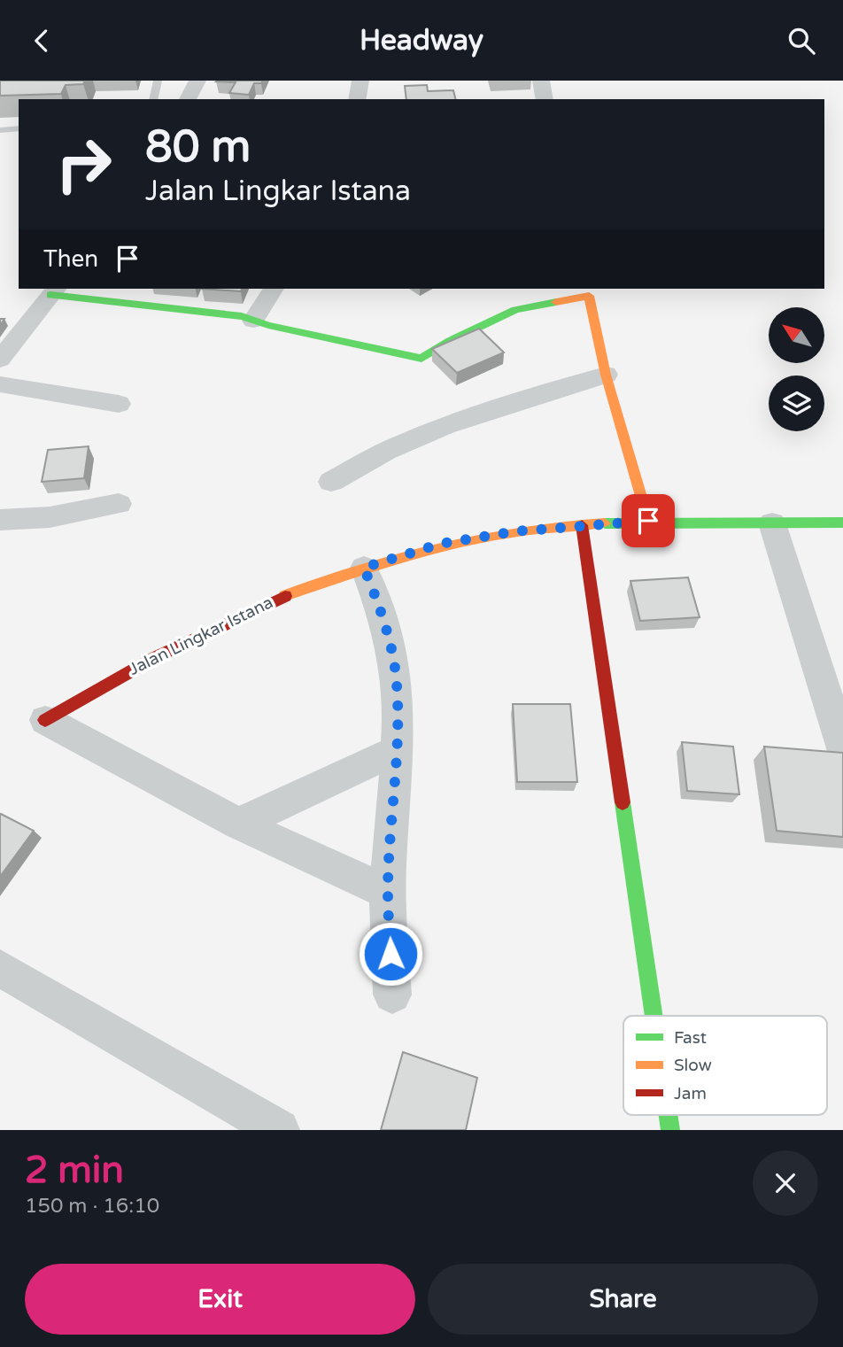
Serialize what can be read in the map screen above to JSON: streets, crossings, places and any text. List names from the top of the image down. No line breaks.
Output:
{"streets":{"street":["Jalan Lingkar Istana"]},"legend":["Fast","Slow","Jam"],"north":"top left","page":{"header":"Headway","turn":["80 m","Jalan Lingkar Istana"],"then":"Then","heading":["2 min","150 m · 16:10"],"buttons":["Exit","Share"]}}
